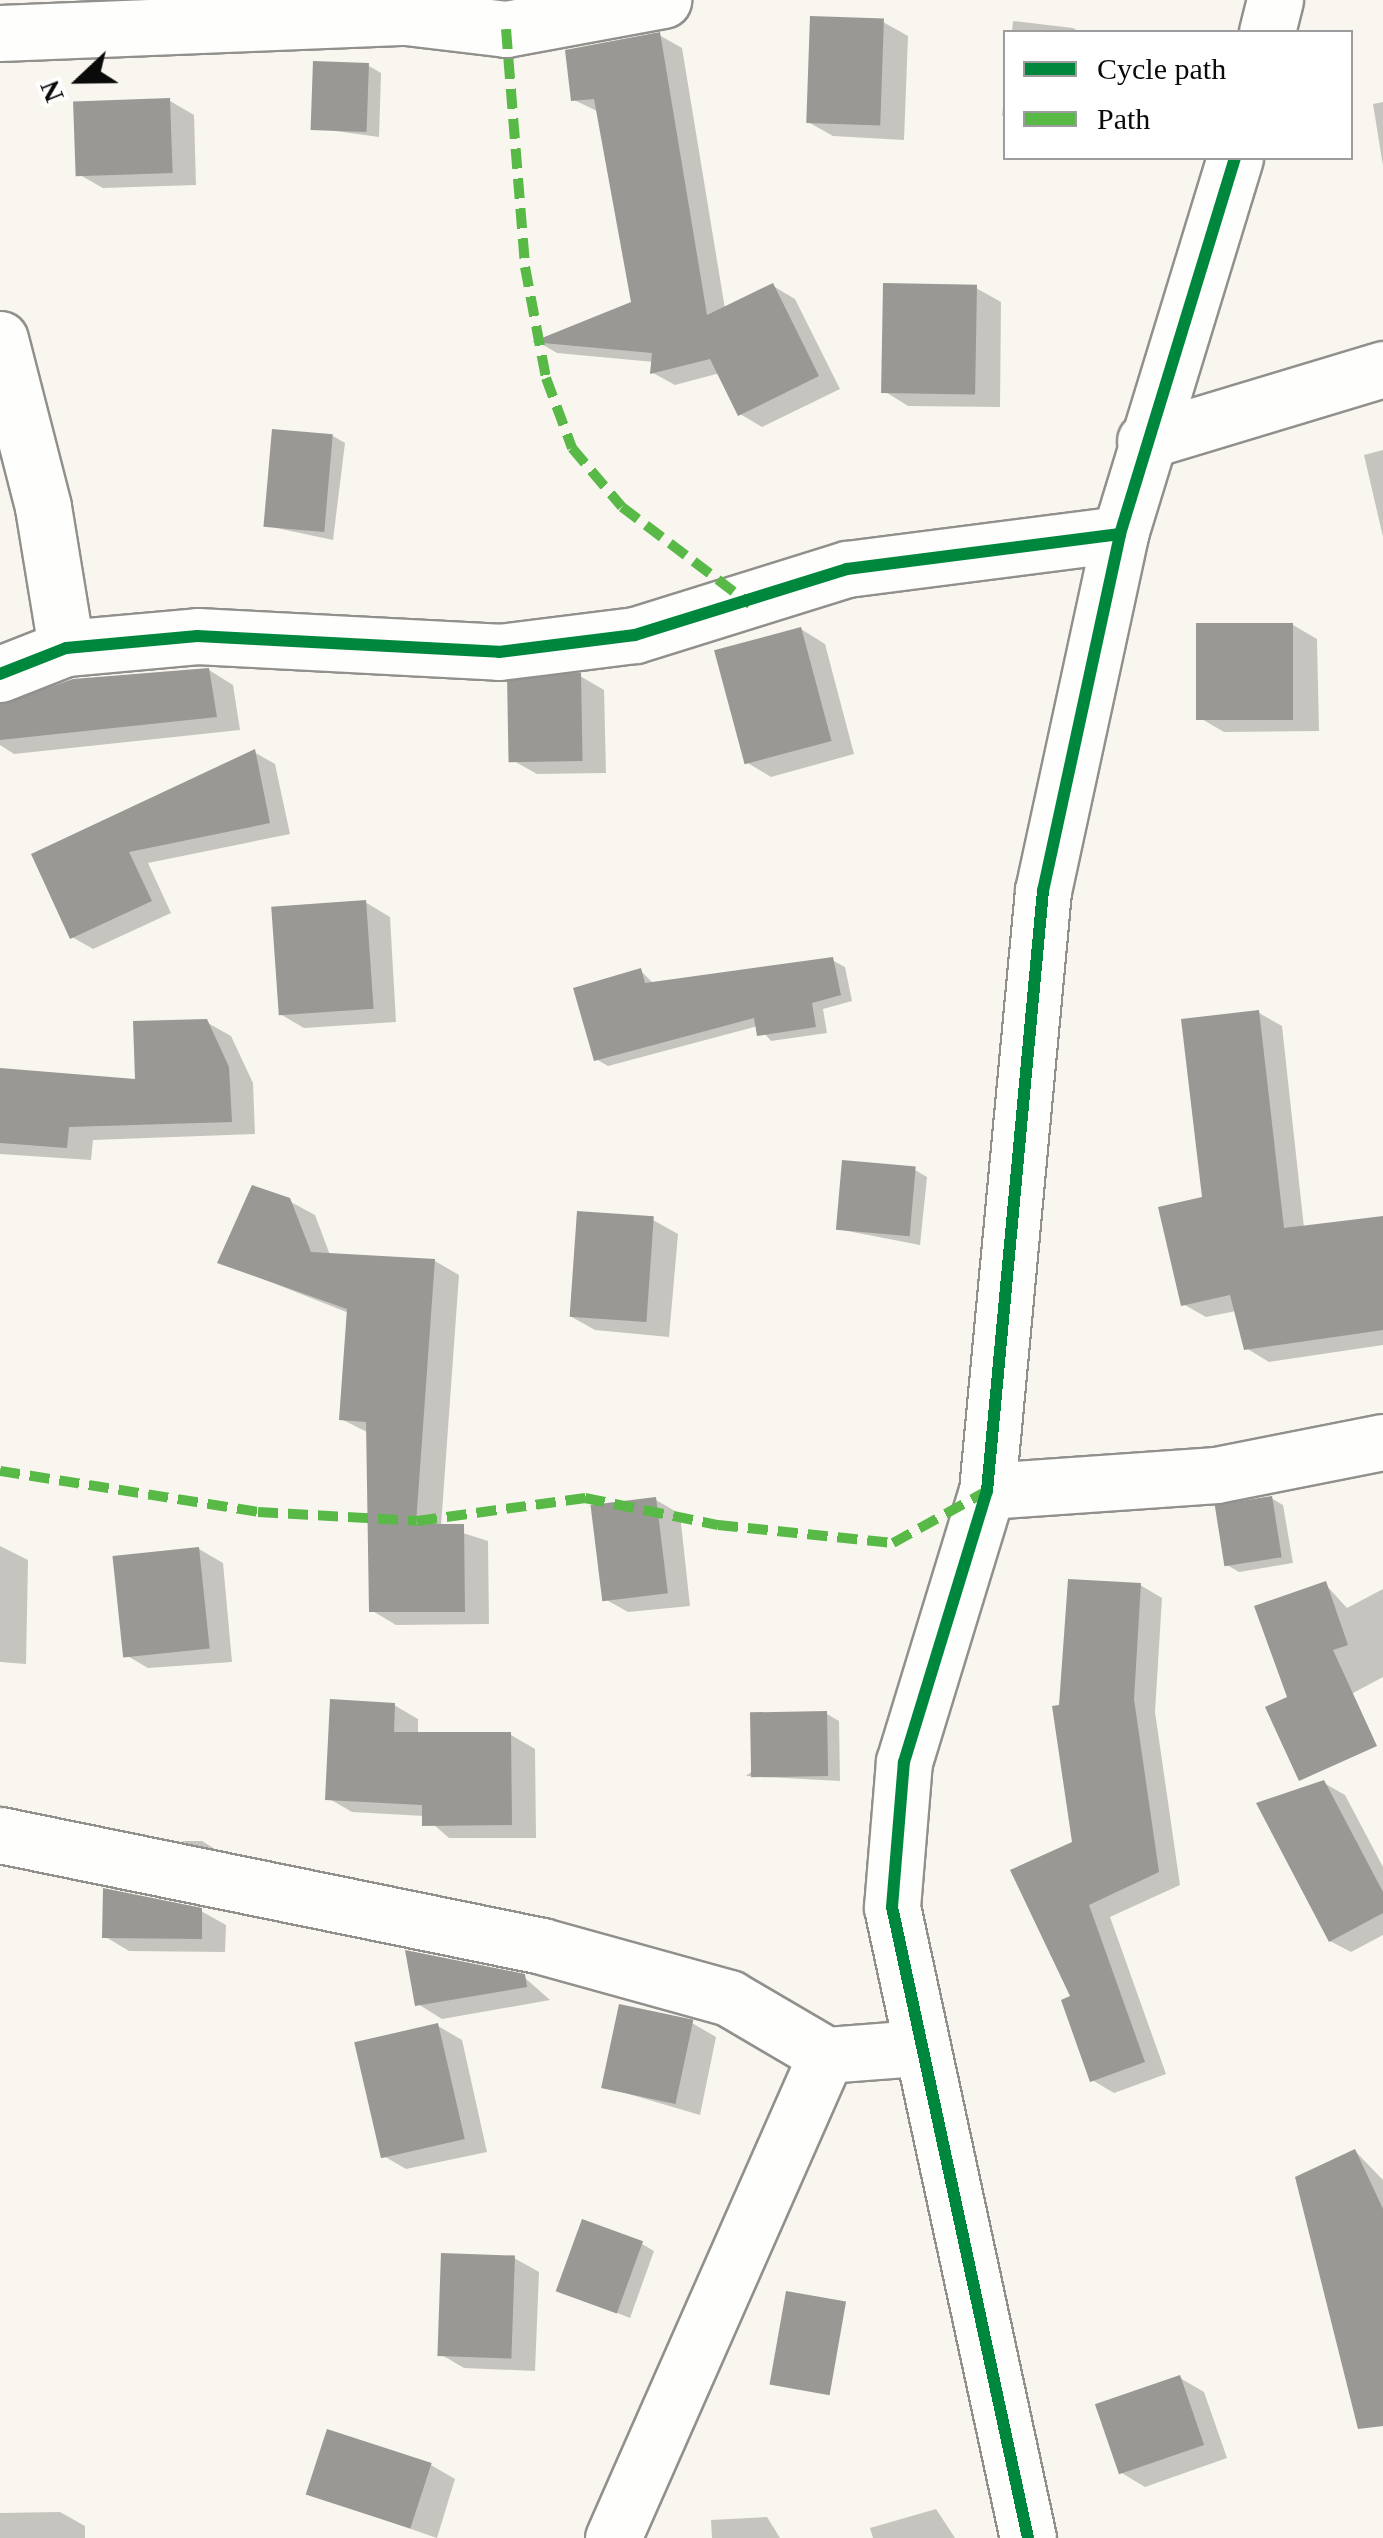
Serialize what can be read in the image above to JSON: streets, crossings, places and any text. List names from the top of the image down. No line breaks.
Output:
{"legend":["Cycle path","Path"],"north":"left"}
